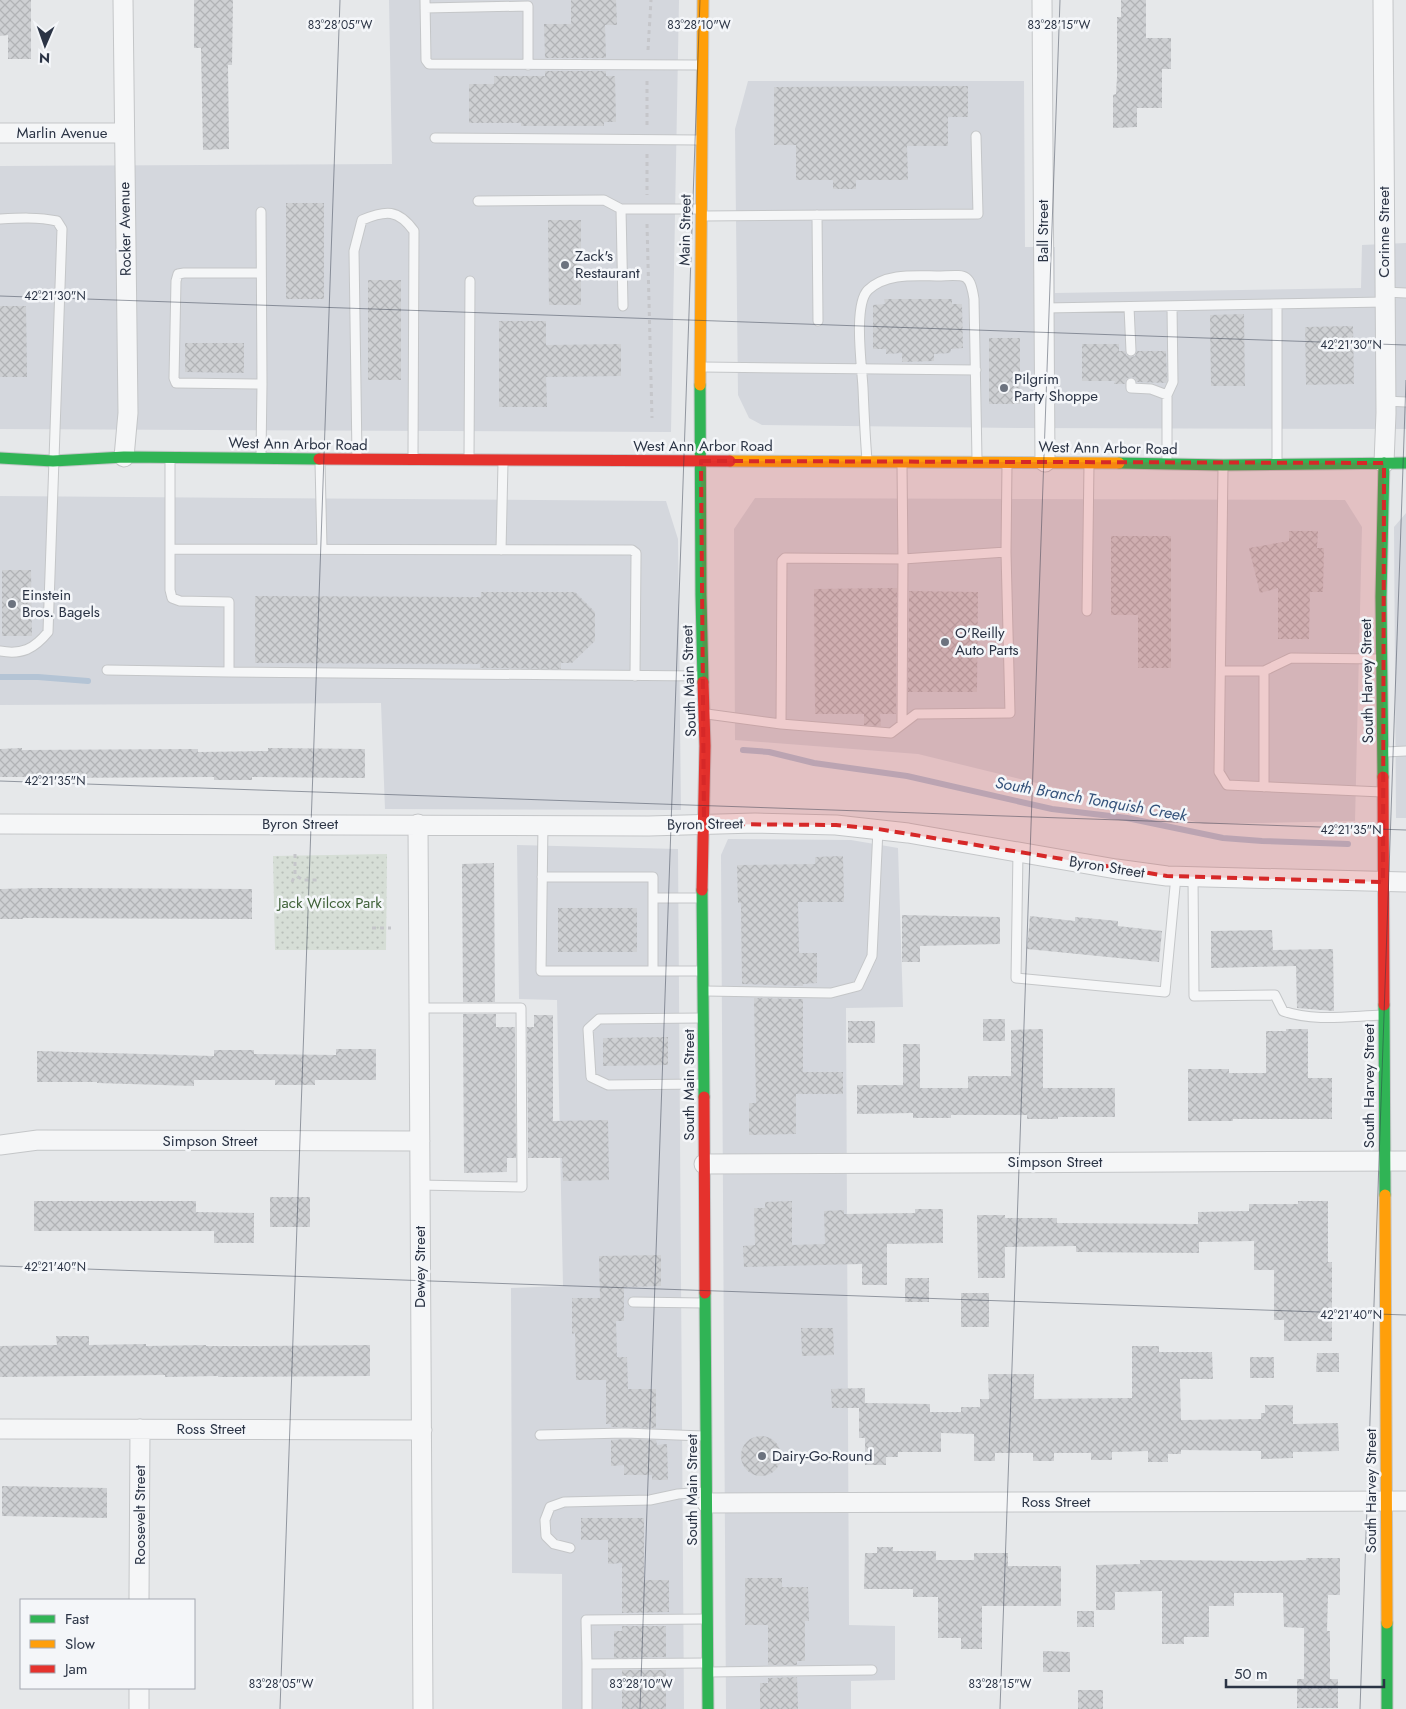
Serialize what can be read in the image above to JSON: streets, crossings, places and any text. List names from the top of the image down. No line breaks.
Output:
{"streets":{"main road":["Main Street","West Ann Arbor Road","South Main Street","South Harvey Street"],"street":["Marlin Avenue","Rocker Avenue","Ball Street","Corinne Street","Byron Street","Simpson Street","Dewey Street","Ross Street","Roosevelt Street"]},"crossings":[["Marlin Avenue","Rocker Avenue"],["Rocker Avenue","West Ann Arbor Road"],["Main Street","West Ann Arbor Road"],["Main Street","South Main Street"],["Ball Street","West Ann Arbor Road"],["Corinne Street","West Ann Arbor Road"],["Corinne Street","South Harvey Street"],["West Ann Arbor Road","South Main Street"],["West Ann Arbor Road","South Harvey Street"],["South Main Street","Byron Street"],["South Main Street","Simpson Street"],["South Main Street","Ross Street"],["South Harvey Street","Byron Street"],["South Harvey Street","Simpson Street"],["South Harvey Street","Ross Street"],["Byron Street","Dewey Street"],["Simpson Street","Dewey Street"],["Dewey Street","Ross Street"],["Ross Street","Roosevelt Street"]],"water":["South Branch Tonquish Creek"],"parks":["Jack Wilcox Park"],"places":["Zack's Restaurant","Pilgrim Party Shoppe","Einstein Bros. Bagels","O'Reilly Auto Parts","Dairy-Go-Round"],"legend":["Fast","Slow","Jam"],"scale_bar":"50 m","north":"bottom","coordinates":["83°28'05\"W","83°28'10\"W","83°28'15\"W","42°21'30\"N","42°21'35\"N","42°21'40\"N"]}
